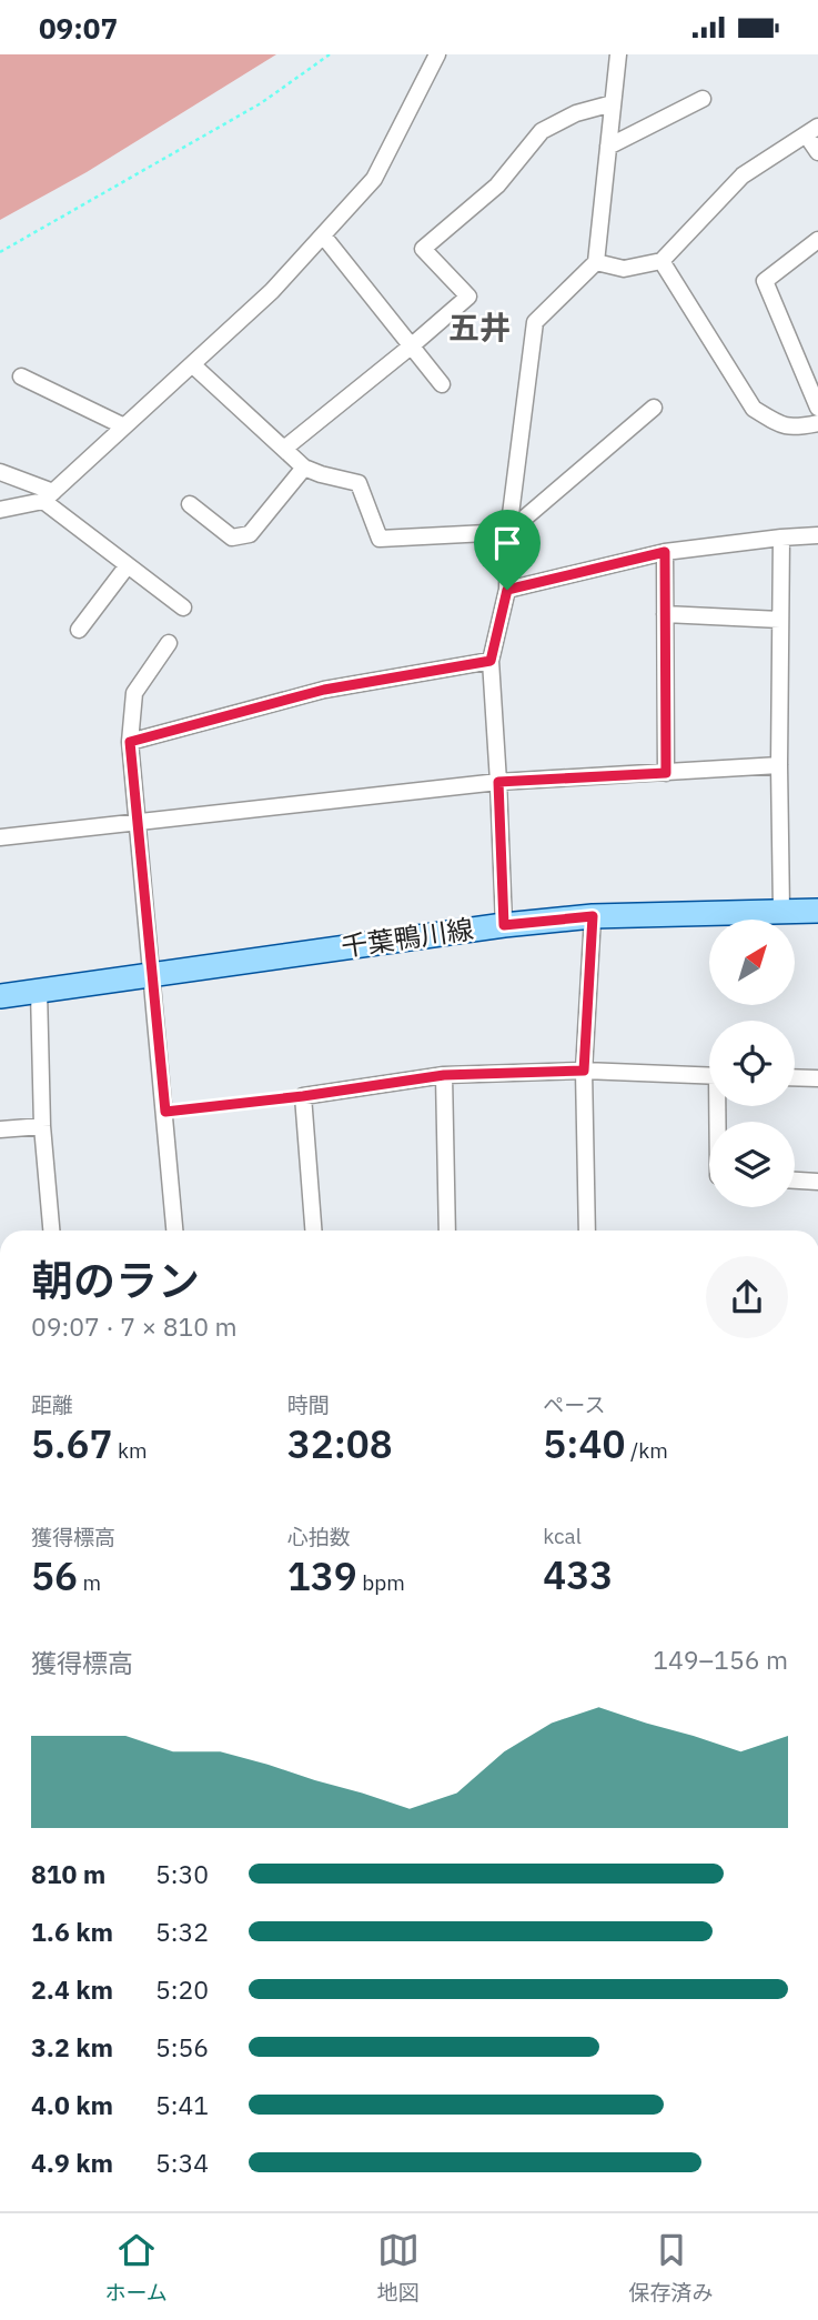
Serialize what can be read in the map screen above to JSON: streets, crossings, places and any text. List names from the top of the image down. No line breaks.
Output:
{"streets":{"main road":["千葉鴨川線"]},"districts":["五井"],"north":"top right","page":{"status":"09:07","heading":["朝のラン","09:07 · 7 × 810 m"],"stats":[["距離","5.67 km"],["時間","32:08"],["ペース","5:40 /km"],["獲得標高","56 m"],["心拍数","139 bpm"],["kcal","433"]],"chart":["獲得標高","149–156 m"],"list":[{"name":"810 m","note":"5:30"},{"name":"1.6 km","note":"5:32"},{"name":"2.4 km","note":"5:20"},{"name":"3.2 km","note":"5:56"},{"name":"4.0 km","note":"5:41"},{"name":"4.9 km","note":"5:34"}],"tabs":["ホーム","地図","保存済み"]}}
